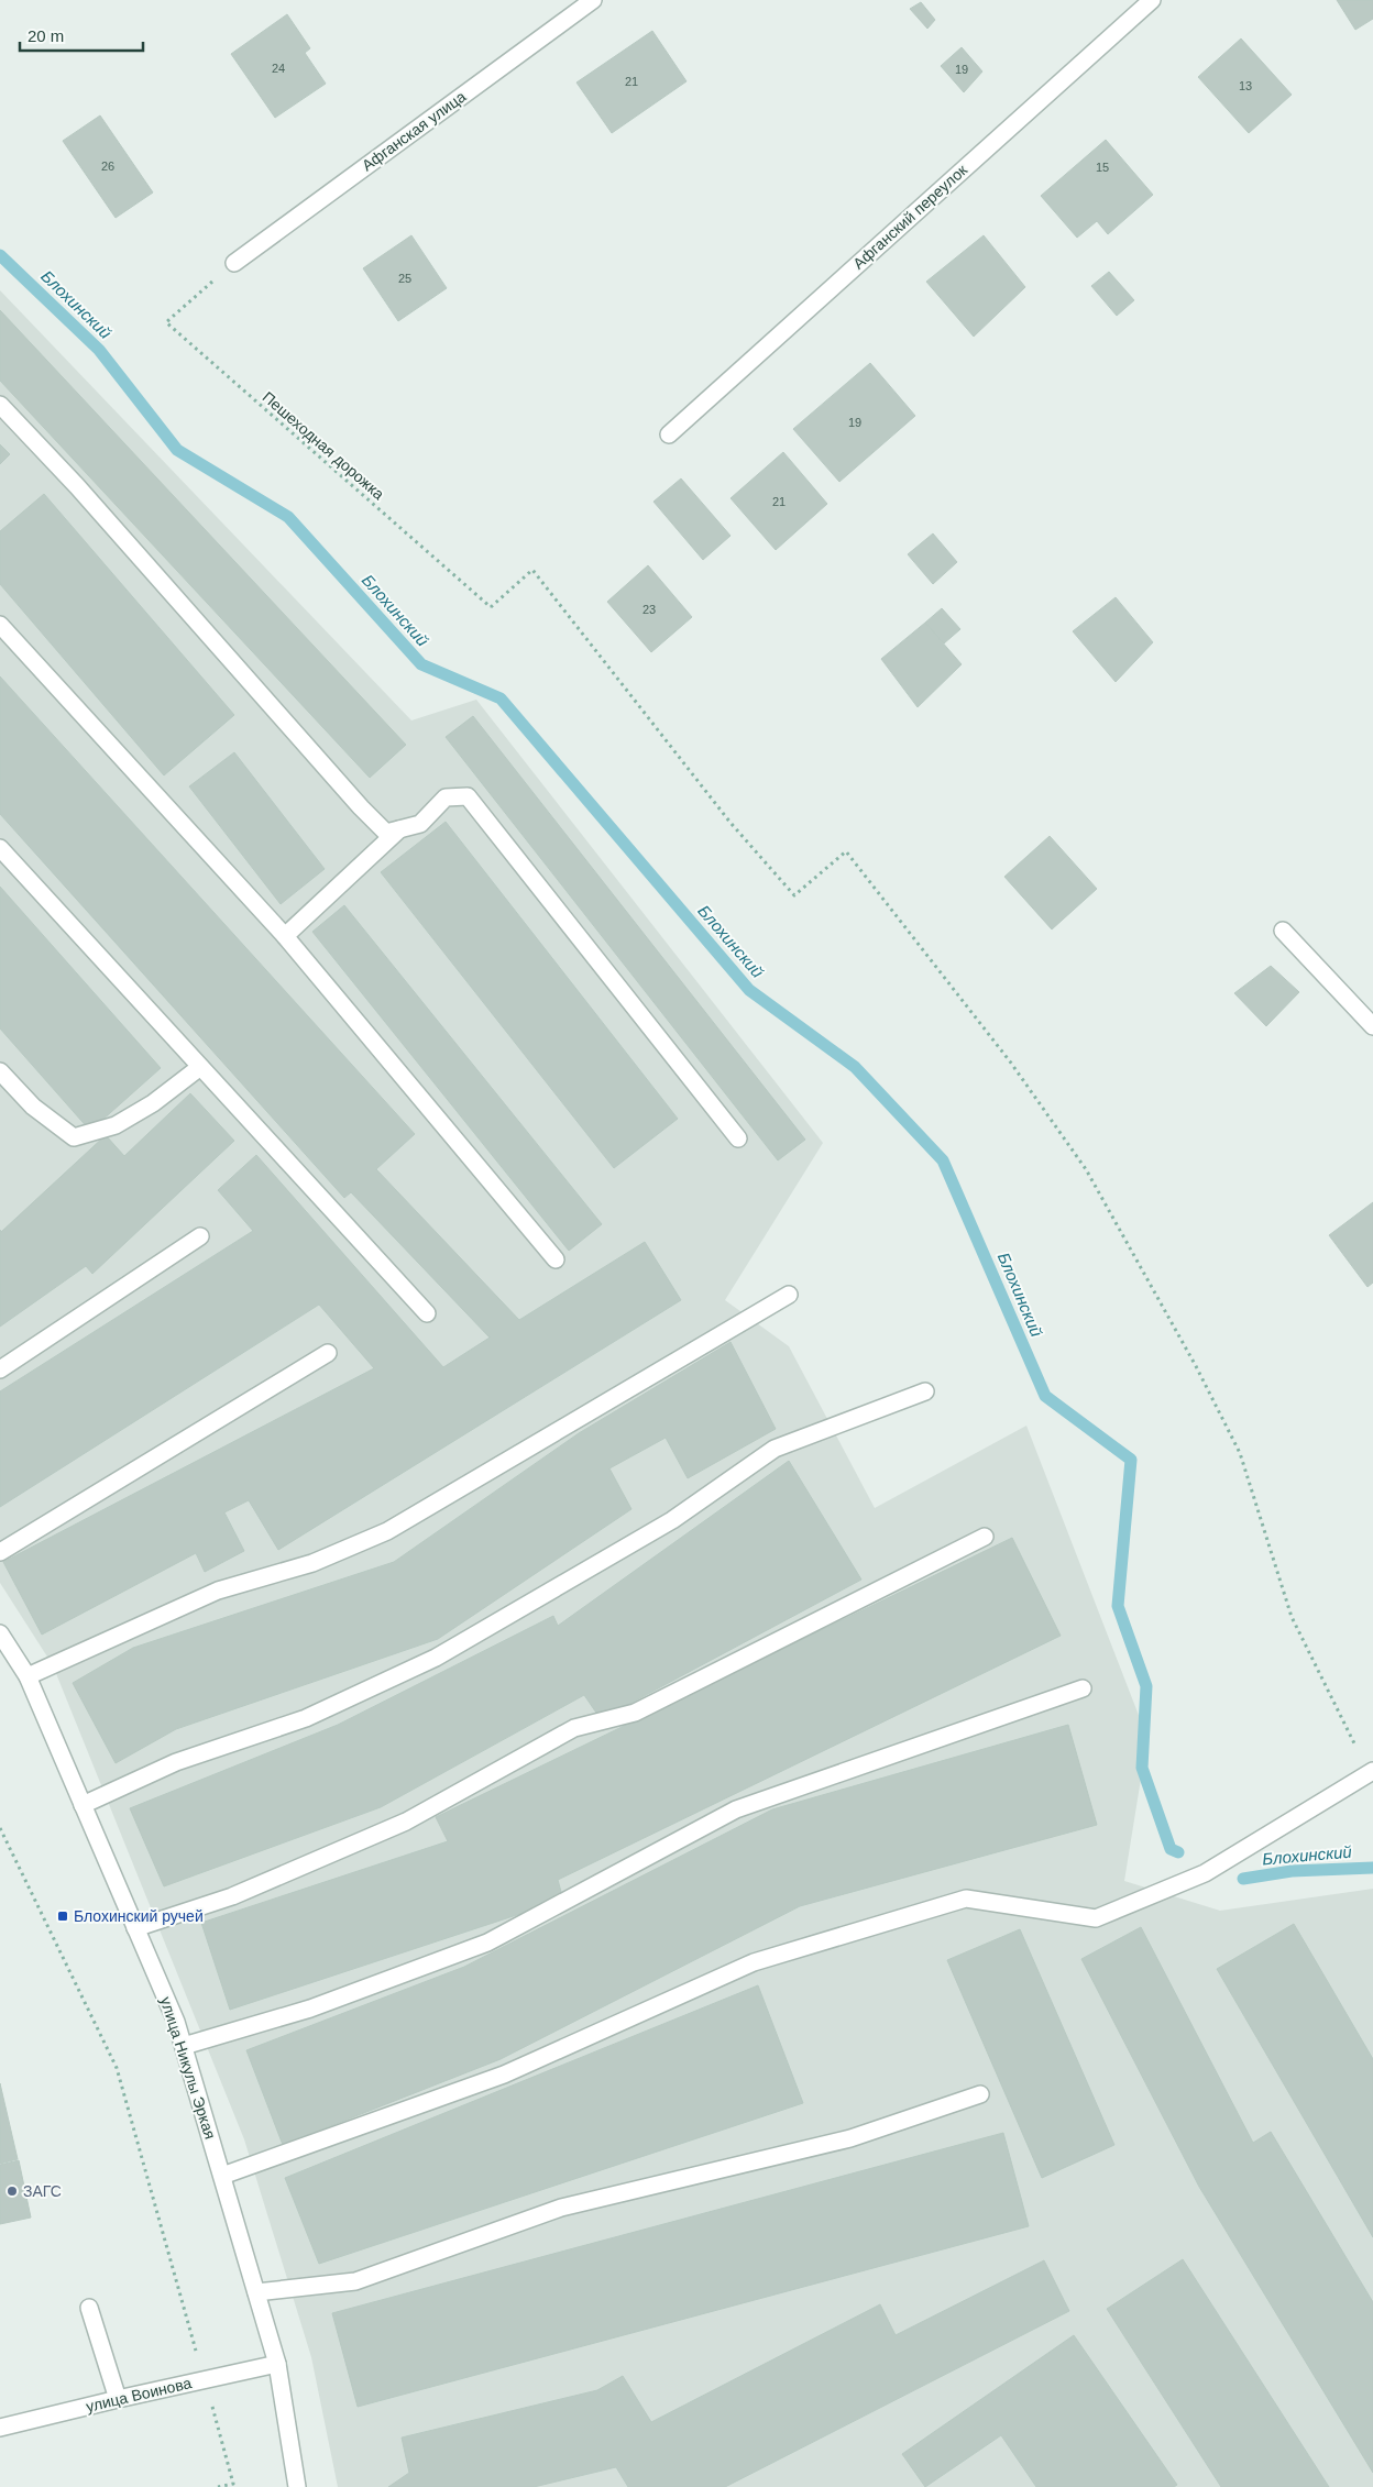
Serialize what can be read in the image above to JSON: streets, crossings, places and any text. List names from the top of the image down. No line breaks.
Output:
{"streets":{"street":["Афганская улица","Афганский переулок","улица Никулы Эркая","улица Воинова"],"path":["Пешеходная дорожка"]},"crossings":[["Афганская улица","Пешеходная дорожка"],["улица Никулы Эркая","улица Воинова"]],"water":["Блохинский"],"places":{"transit":["Блохинский ручей"],"other":["ЗАГС"]},"house_numbers":["24","19","21","13","26","15","25","19","21","23"],"scale_bar":"20 m"}
